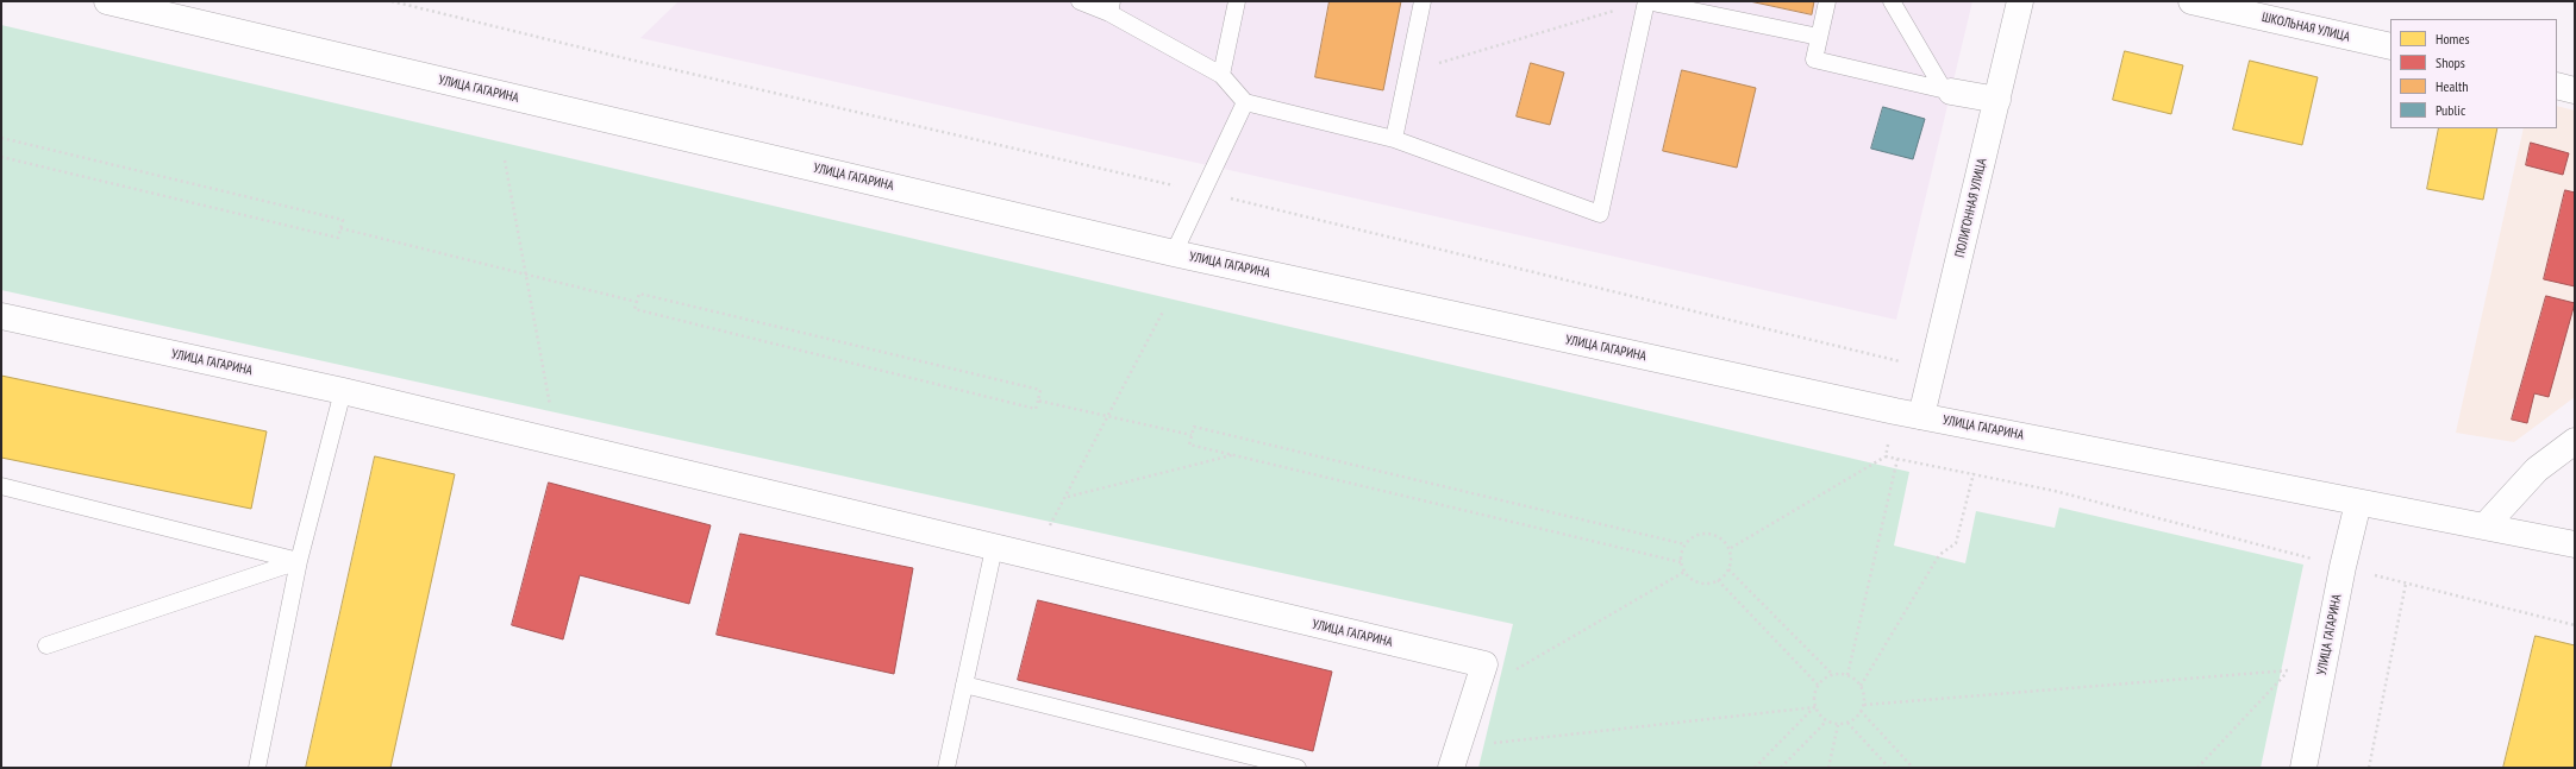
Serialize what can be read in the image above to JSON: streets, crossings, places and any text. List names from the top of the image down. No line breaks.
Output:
{"streets":{"street":["ШКОЛЬНАЯ УЛИЦА","УЛИЦА ГАГАРИНА","ПОЛИГОННАЯ УЛИЦА"]},"crossings":[["УЛИЦА ГАГАРИНА","ПОЛИГОННАЯ УЛИЦА"]],"legend":["Homes","Shops","Health","Public"]}
